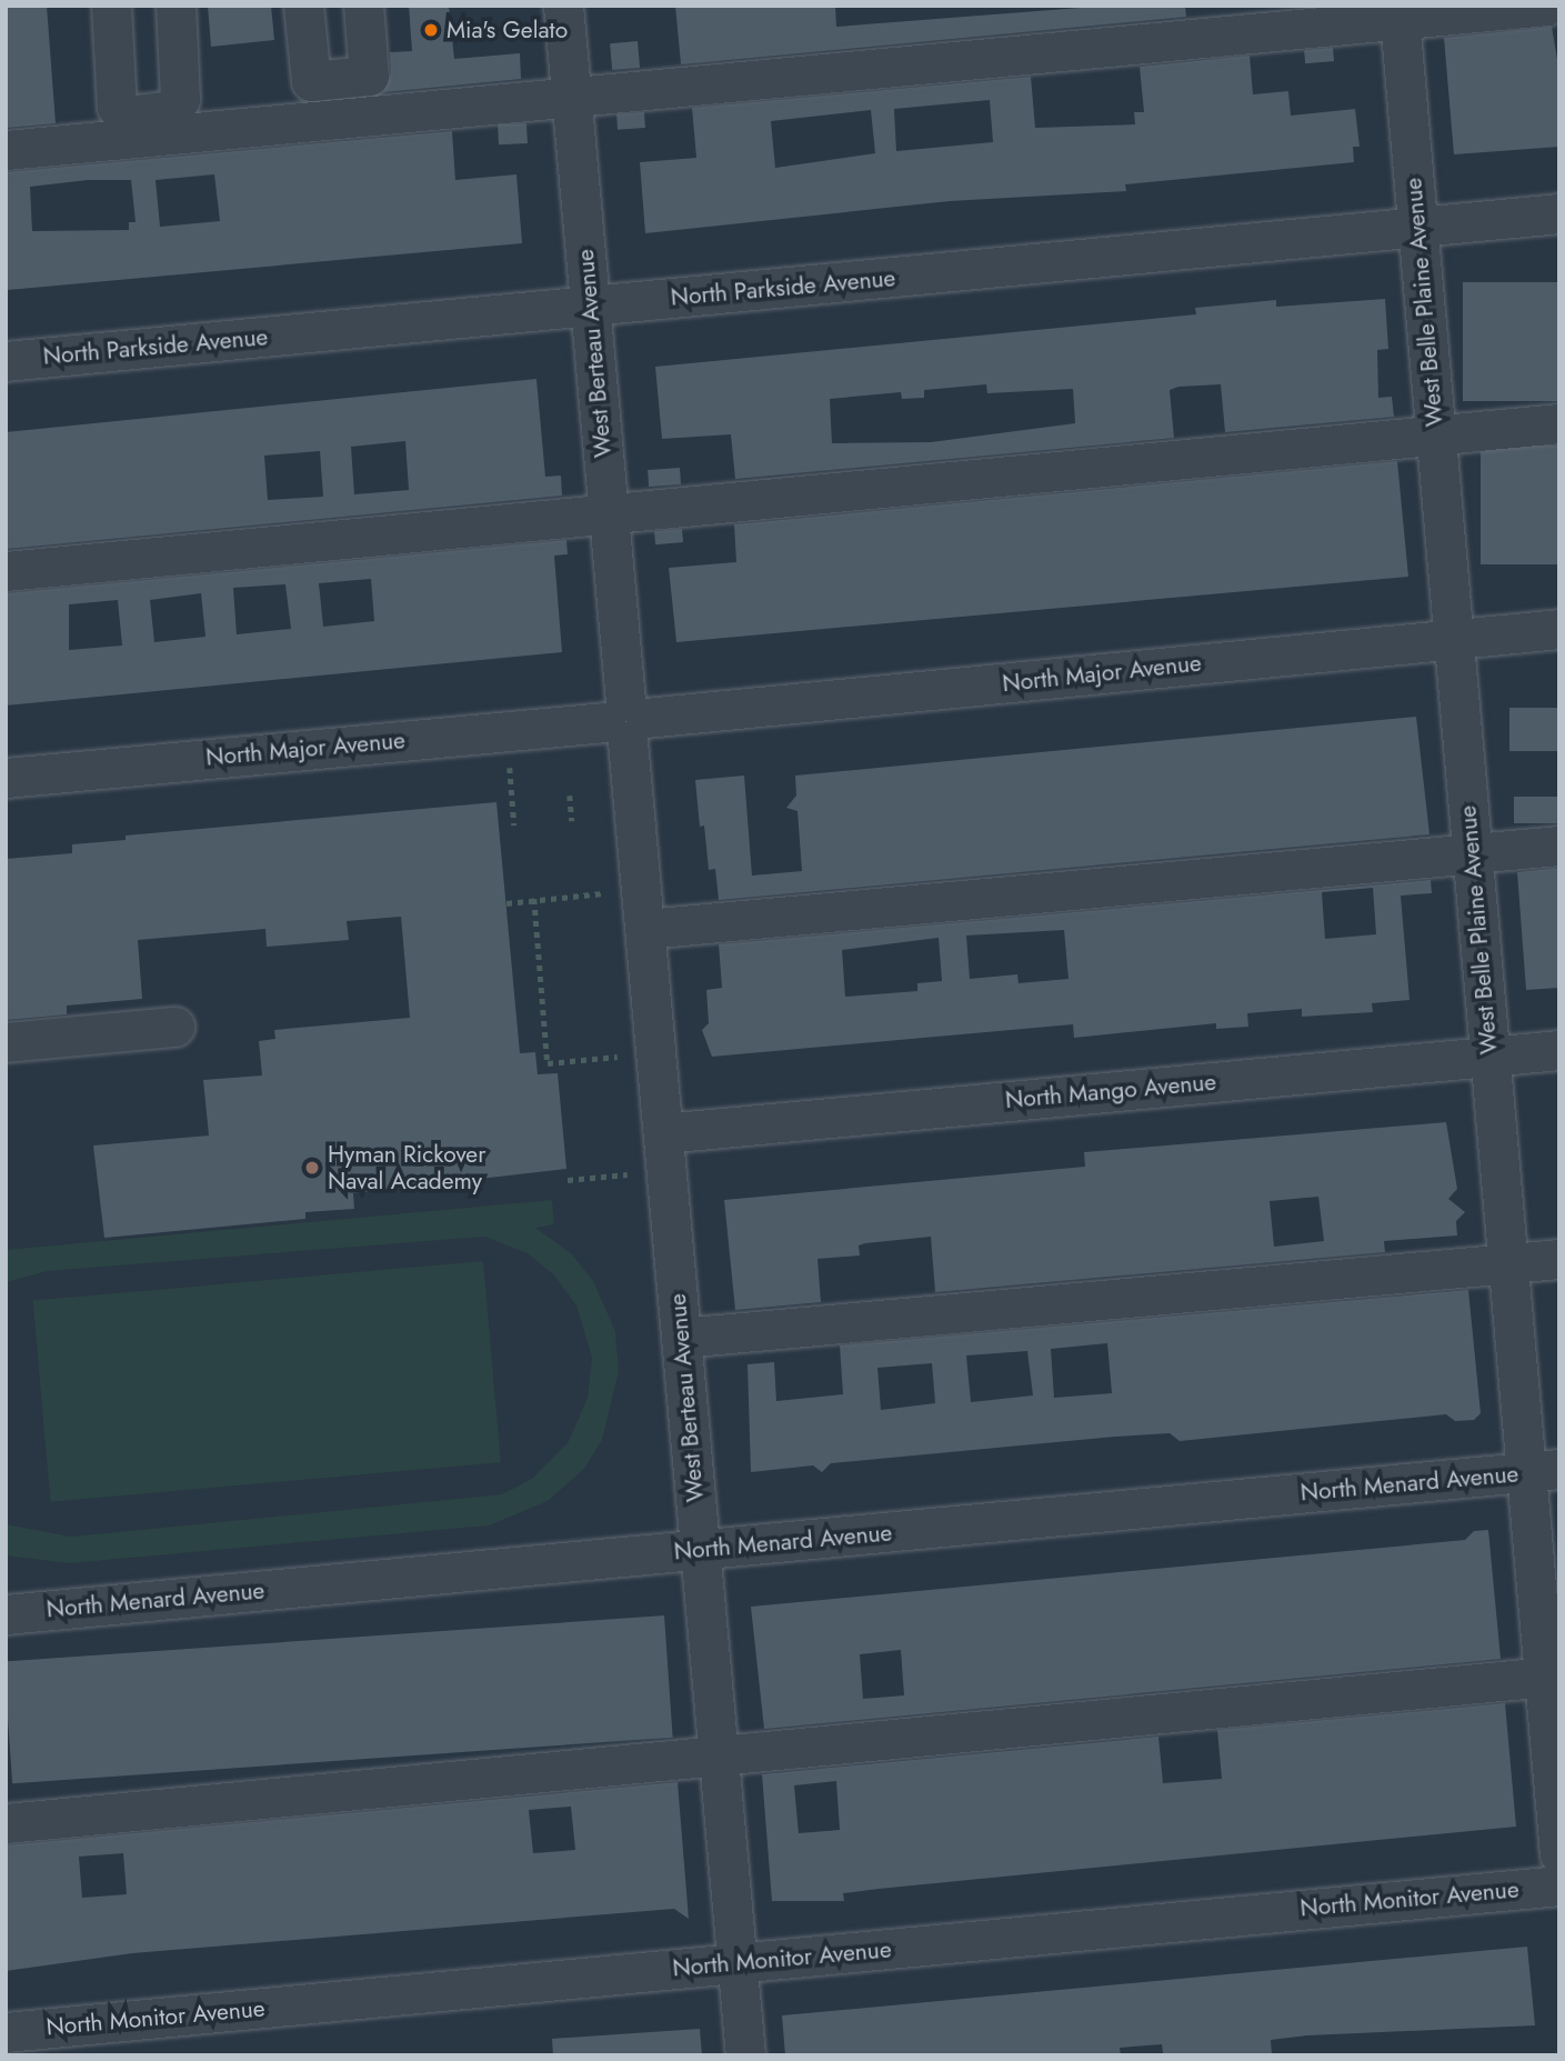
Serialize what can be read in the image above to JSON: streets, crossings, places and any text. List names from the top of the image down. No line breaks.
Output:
{"streets":{"street":["North Parkside Avenue","West Belle Plaine Avenue","West Berteau Avenue","North Major Avenue","North Mango Avenue","North Menard Avenue","North Monitor Avenue"]},"crossings":[["North Parkside Avenue","West Belle Plaine Avenue"],["North Parkside Avenue","West Berteau Avenue"],["West Belle Plaine Avenue","North Major Avenue"],["West Belle Plaine Avenue","North Mango Avenue"],["West Belle Plaine Avenue","North Menard Avenue"],["West Berteau Avenue","North Major Avenue"],["West Berteau Avenue","North Mango Avenue"],["West Berteau Avenue","North Menard Avenue"],["West Berteau Avenue","North Monitor Avenue"]],"places":["Mia's Gelato","Hyman Rickover Naval Academy"]}
